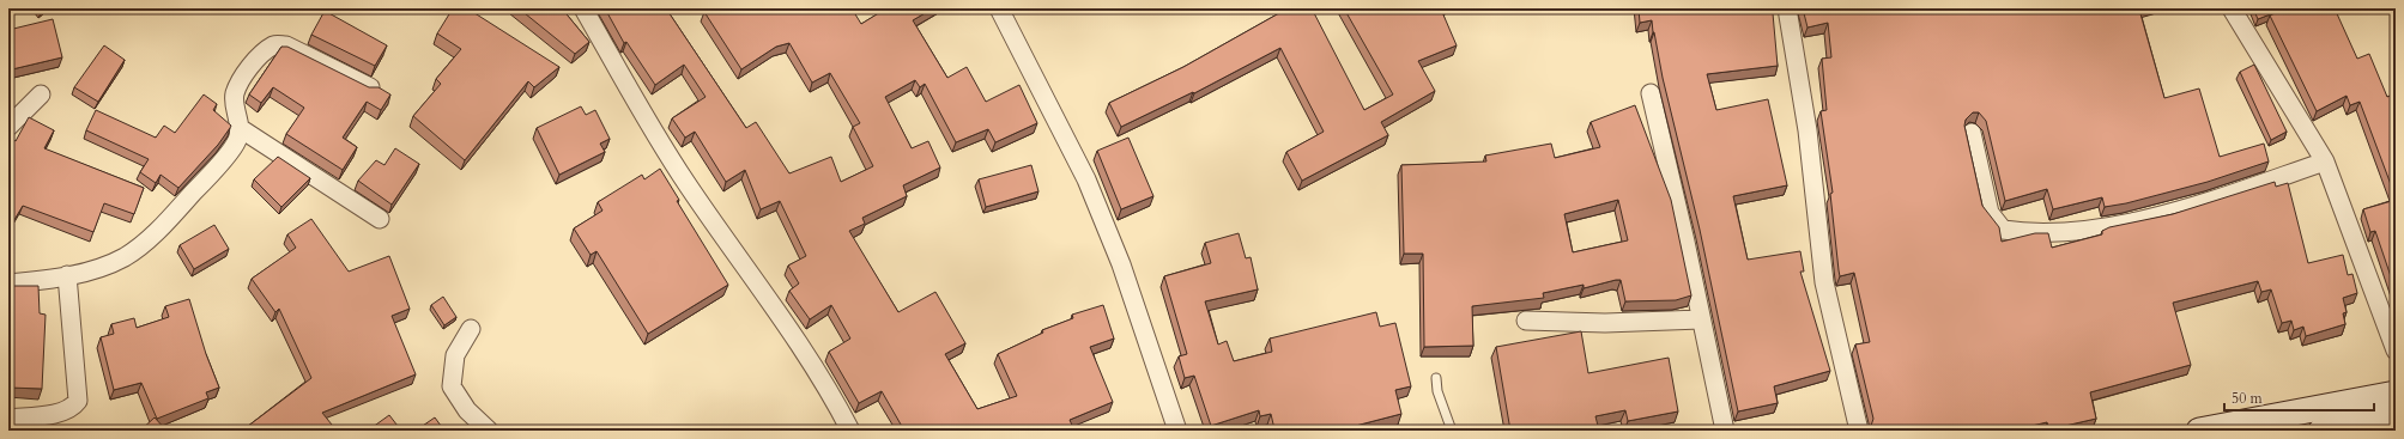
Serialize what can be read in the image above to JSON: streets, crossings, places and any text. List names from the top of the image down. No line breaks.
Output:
{"scale_bar":"50 m"}
